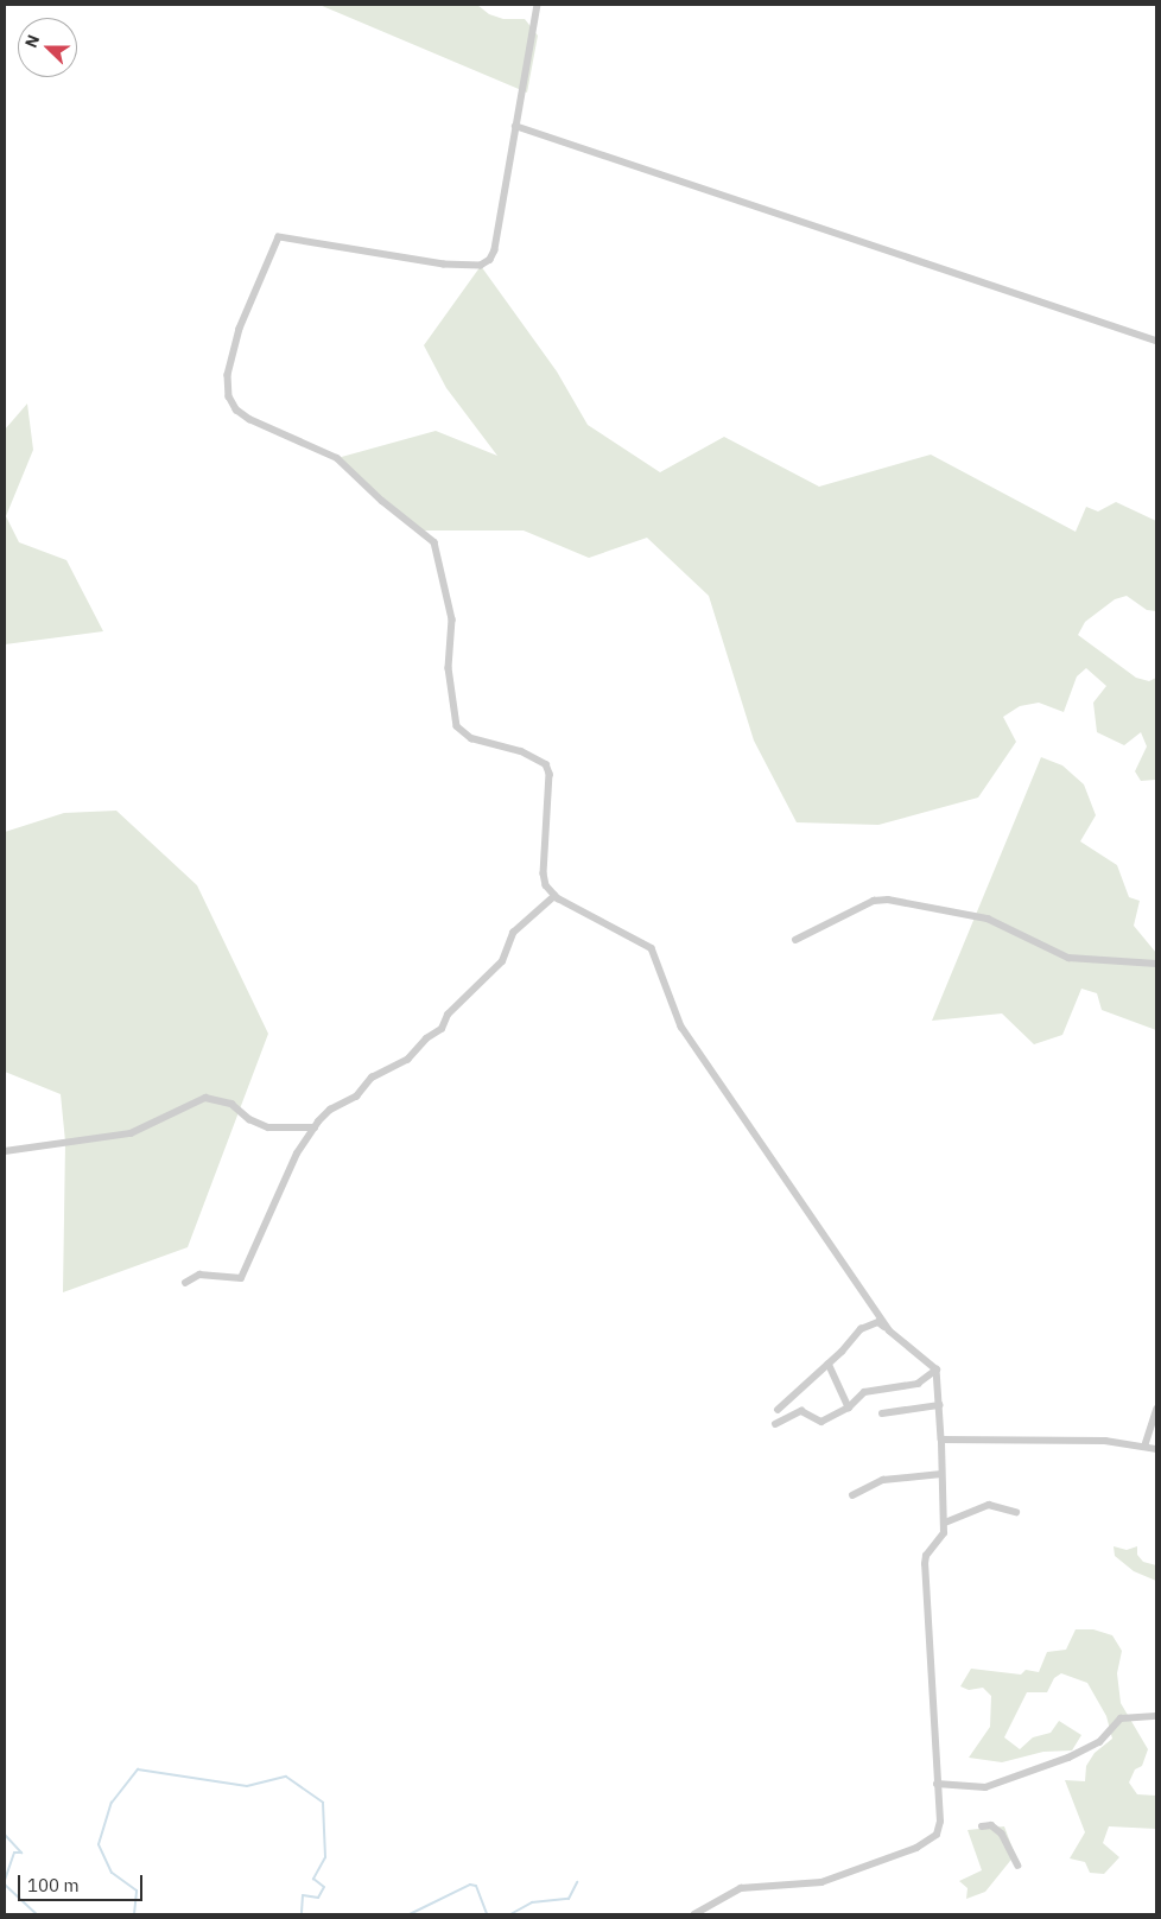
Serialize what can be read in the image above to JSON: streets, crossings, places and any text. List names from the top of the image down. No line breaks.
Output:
{"scale_bar":"100 m","north":"left"}
